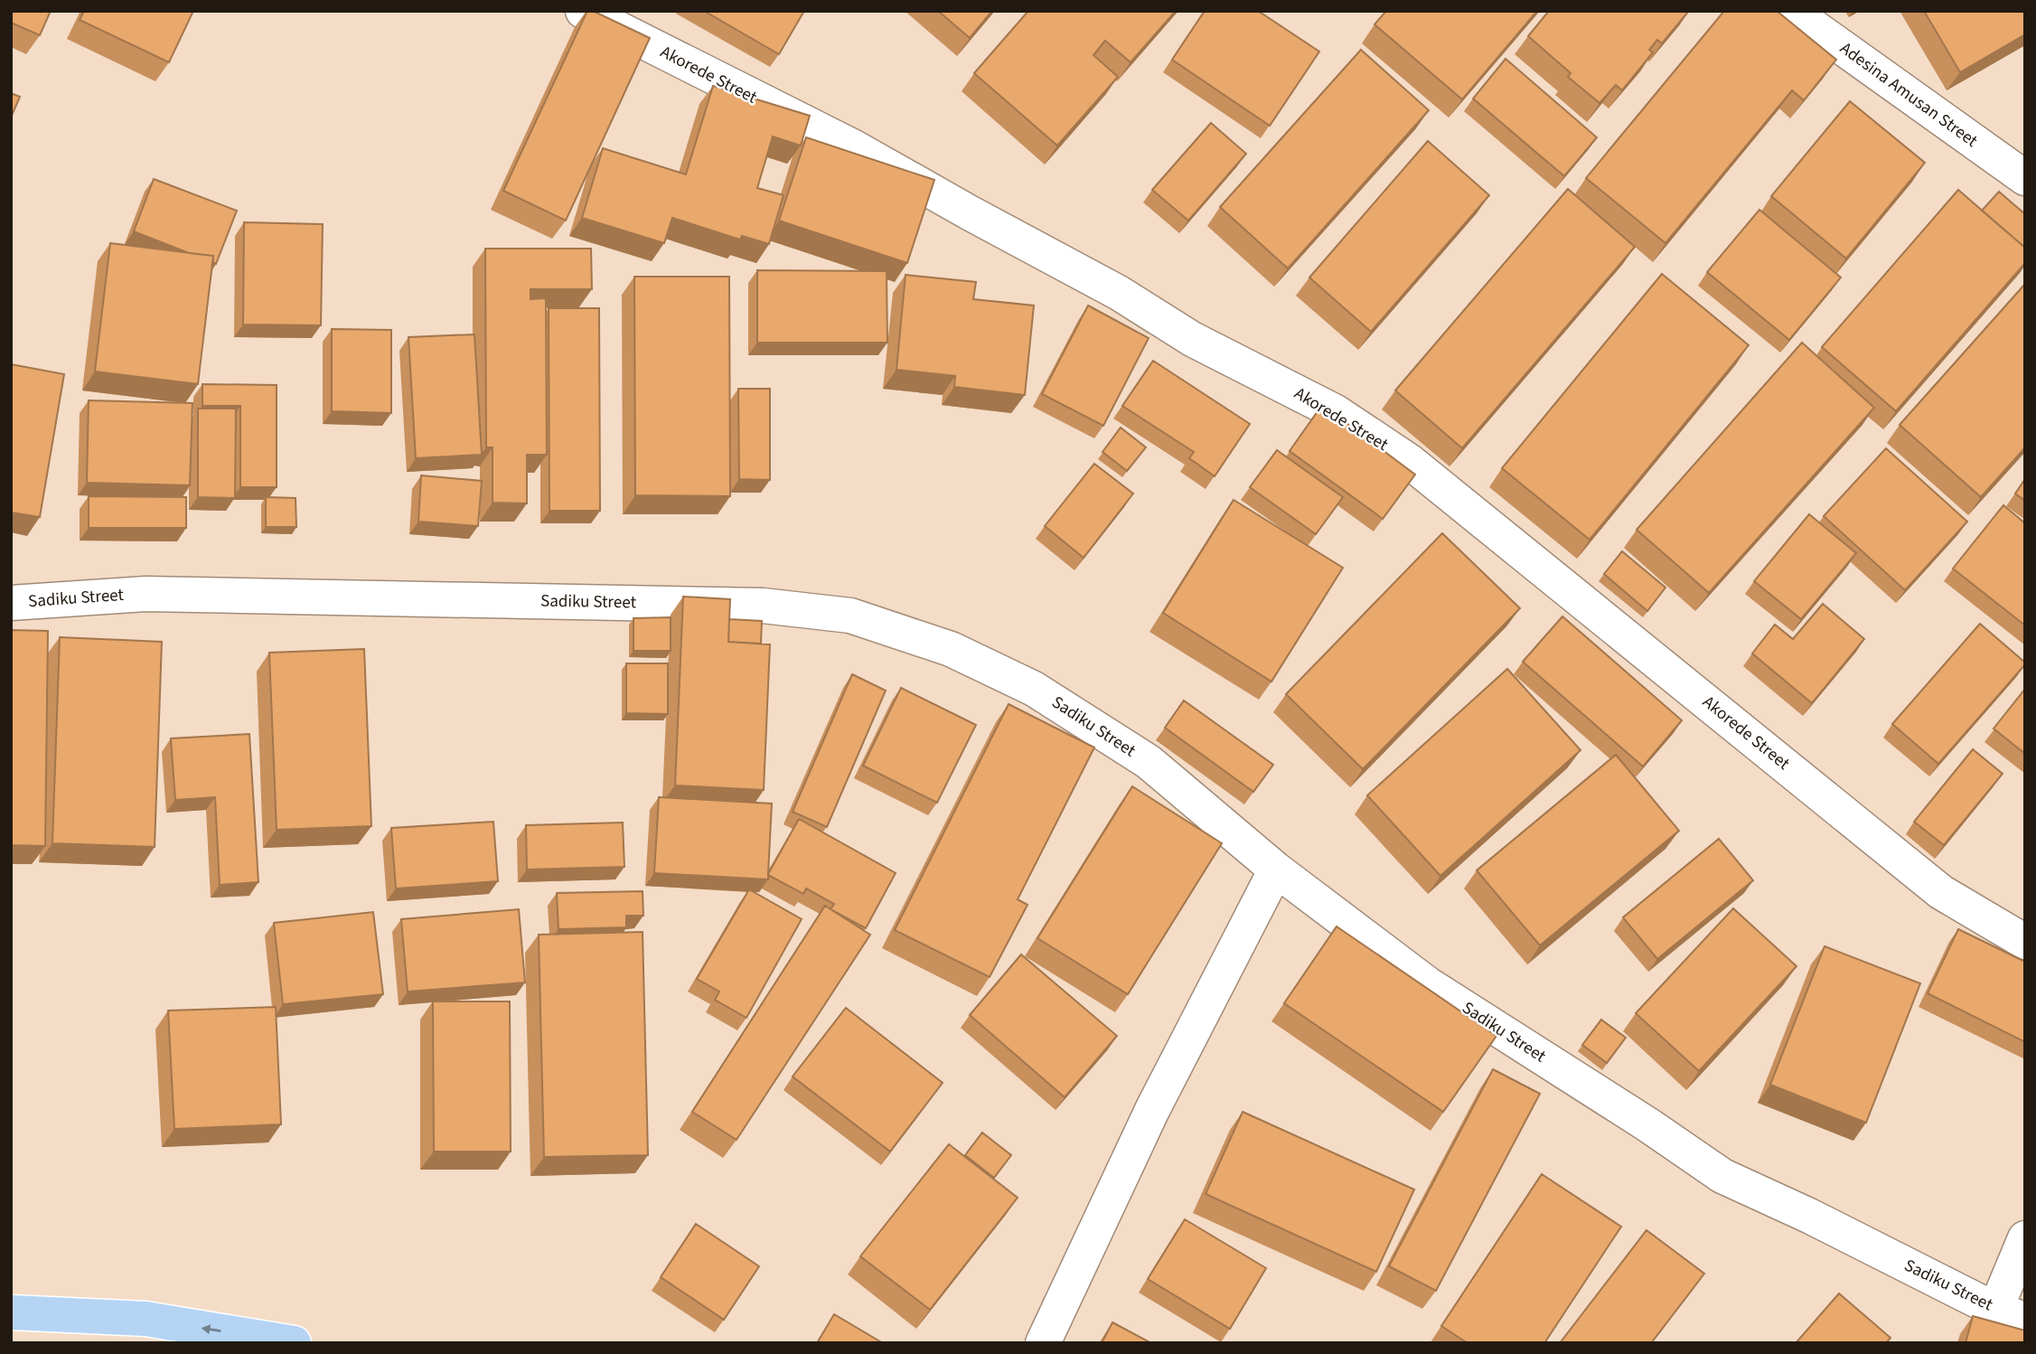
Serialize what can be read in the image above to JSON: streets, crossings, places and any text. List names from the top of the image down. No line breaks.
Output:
{"streets":{"street":["Akorede Street","Adesina Amusan Street","Sadiku Street"]}}
